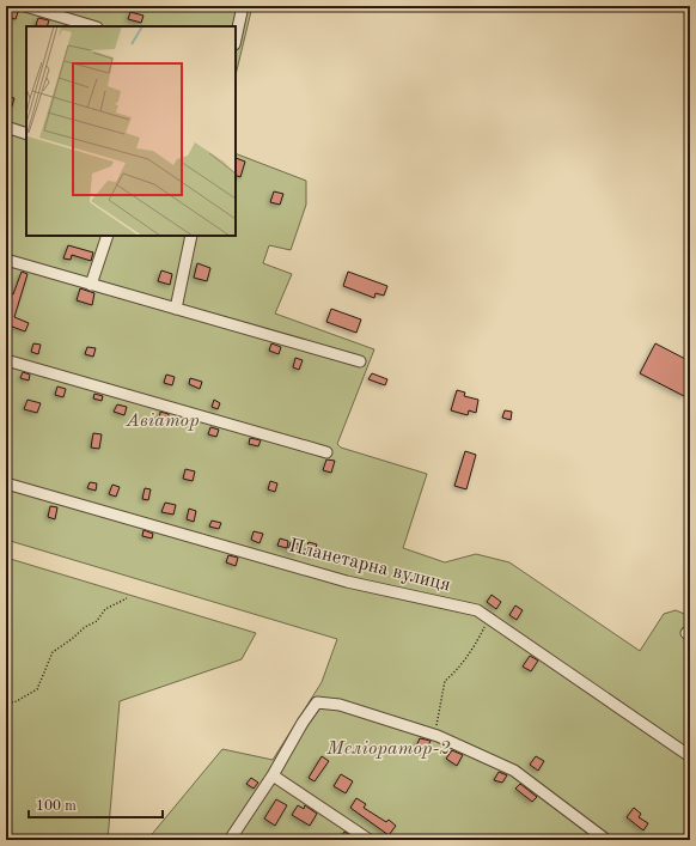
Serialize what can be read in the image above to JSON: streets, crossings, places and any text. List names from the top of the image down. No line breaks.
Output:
{"streets":{"street":["Планетарна вулиця"]},"parks":["Авіатор","Меліоратор-2"],"scale_bar":"100 m"}
